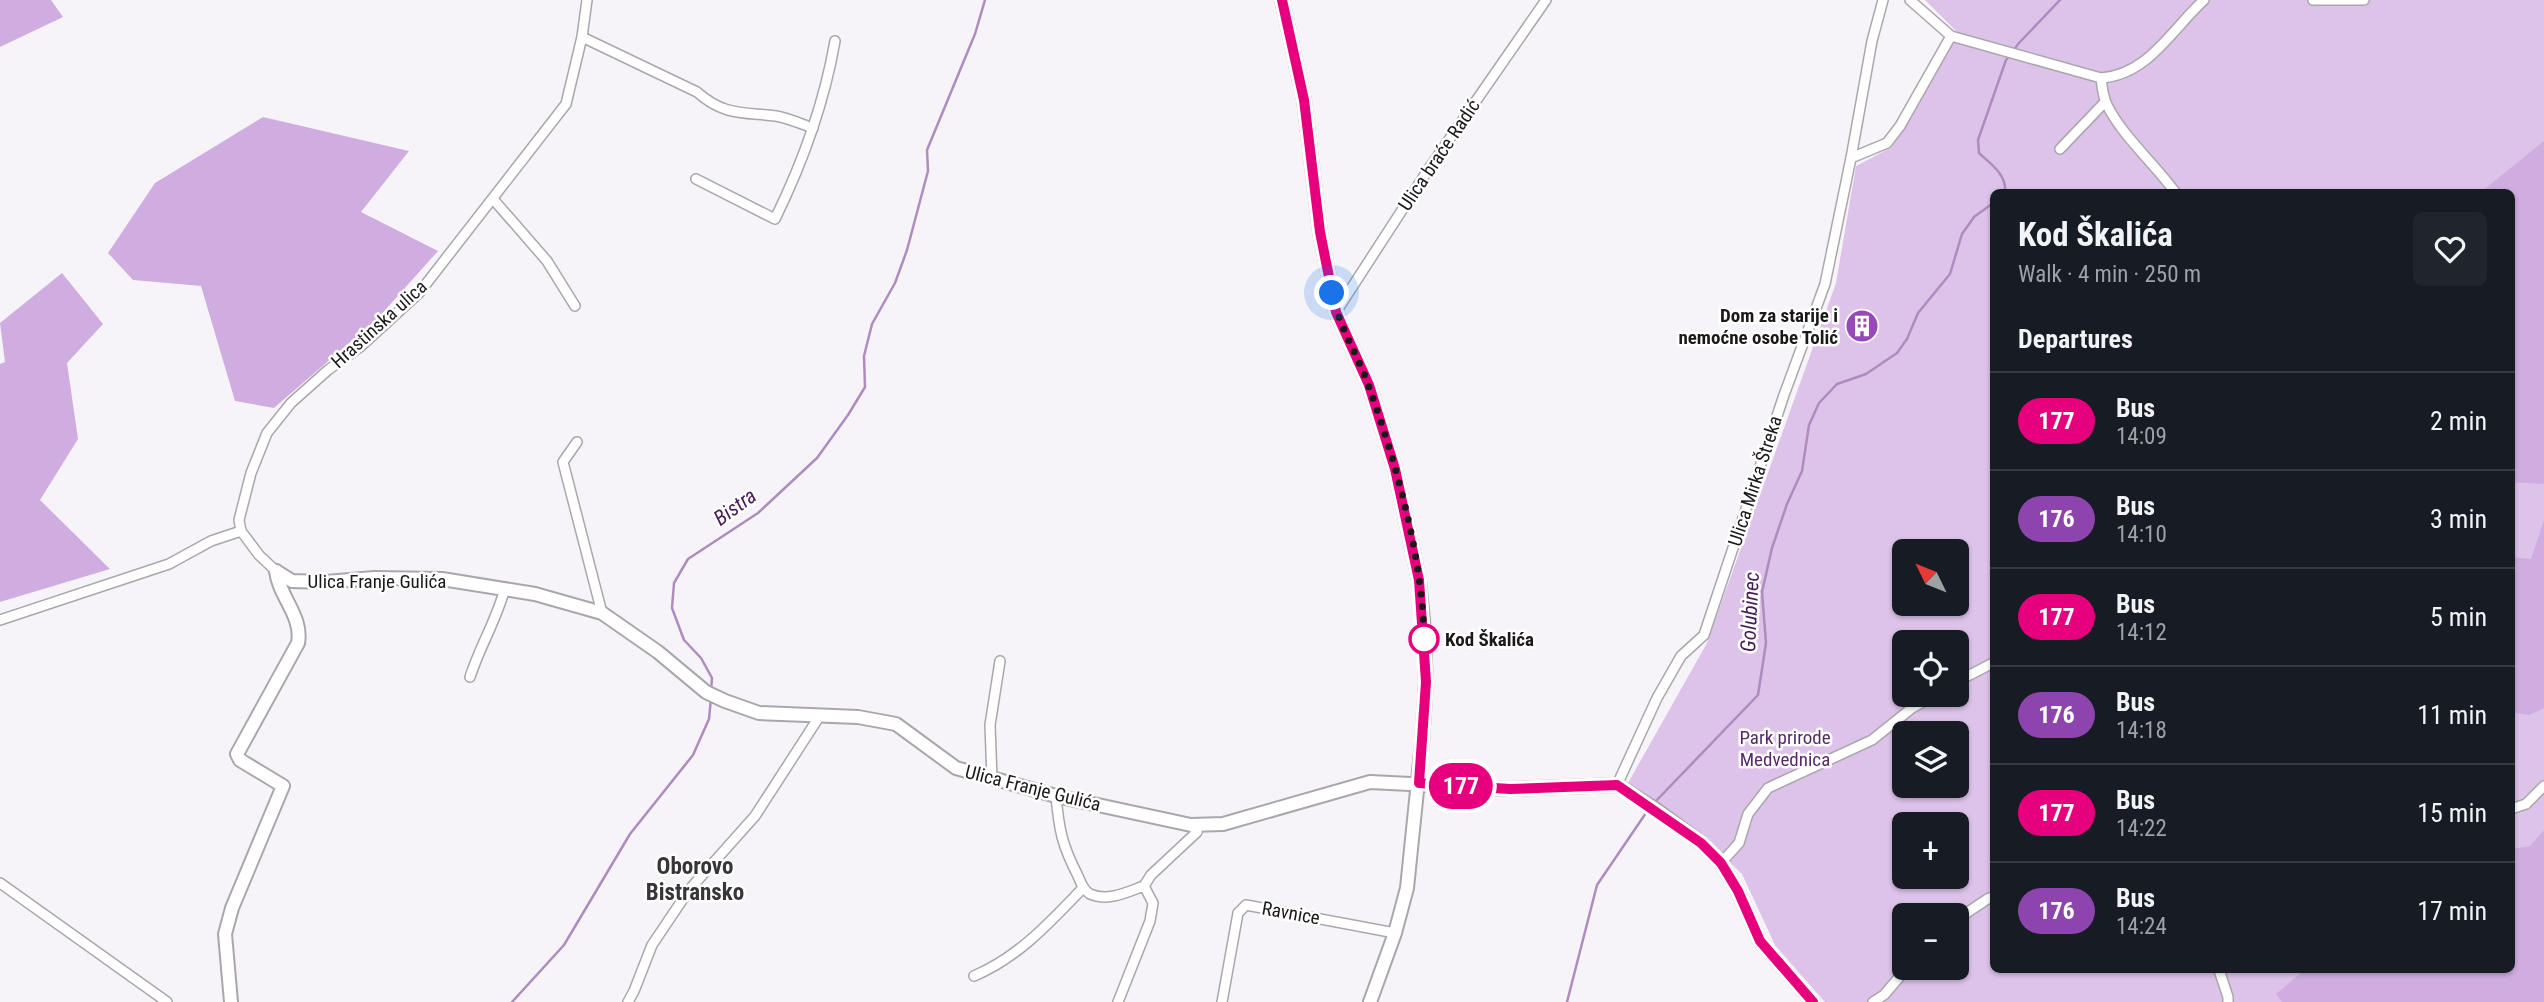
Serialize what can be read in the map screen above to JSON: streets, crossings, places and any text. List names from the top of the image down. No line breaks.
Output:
{"streets":{"street":["Ulica braće Radić","Hrastinska ulica","Ulica Mirka Štreka","Ulica Franje Gulića","Ravnice"]},"crossings":[["Ulica Mirka Štreka","Ulica Franje Gulića"]],"districts":["Oborovo Bistransko"],"water":["Bistra","Golubinec"],"parks":["Park prirode Medvednica"],"places":{"building":["Dom za starije i nemoćne osobe Tolić"],"other":["Kod Škalića"]},"lines":["bus line 177"],"north":"top left","page":{"on_map":"177","heading":[["Kod Škalića","Walk · 4 min · 250 m"],"Departures"],"list":[{"mark":"177","name":"Bus","note":"14:09","value":"2 min"},{"mark":"176","name":"Bus","note":"14:10","value":"3 min"},{"mark":"177","name":"Bus","note":"14:12","value":"5 min"},{"mark":"176","name":"Bus","note":"14:18","value":"11 min"},{"mark":"177","name":"Bus","note":"14:22","value":"15 min"},{"mark":"176","name":"Bus","note":"14:24","value":"17 min"}],"map_buttons":["+","−"]}}
